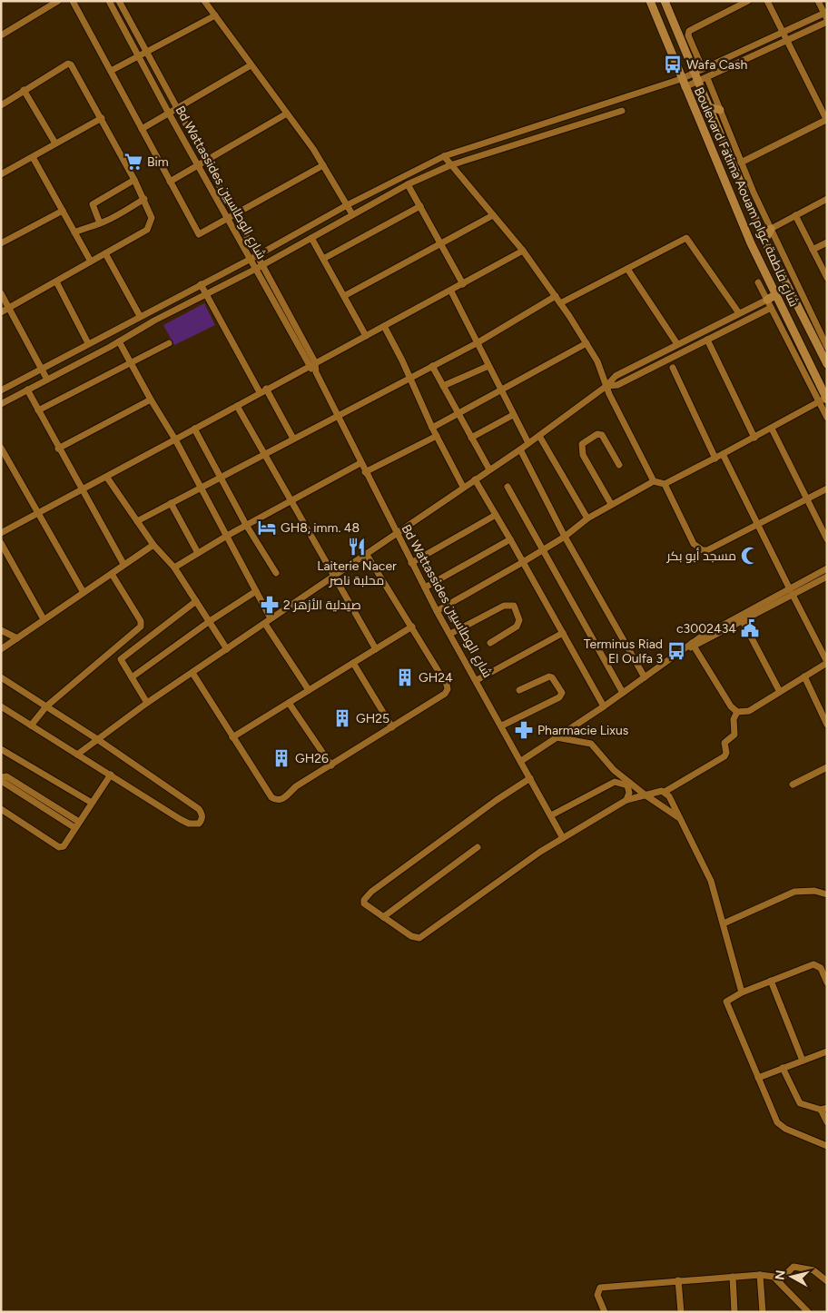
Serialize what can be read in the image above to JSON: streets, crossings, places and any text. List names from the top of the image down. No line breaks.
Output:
{"streets":{"main road":["Boulevard Fatima Aouam شارع فاطمة عوام"],"street":["Bd Wattassides شارع الوطاسيين"]},"places":{"bus stop":["Wafa Cash","Terminus Riad El Oulfa 3"],"supermarket":["Bim"],"hotel":["GH8, imm. 48"],"restaurant":["Laiterie Nacer محلبة ناصر"],"mosque":["مسجد أبو بكر"],"pharmacy":["صيدلية الأزهر 2","Pharmacie Lixus"],"public building":["c3002434"],"building":["GH24","GH25","GH26"]},"north":"left"}
